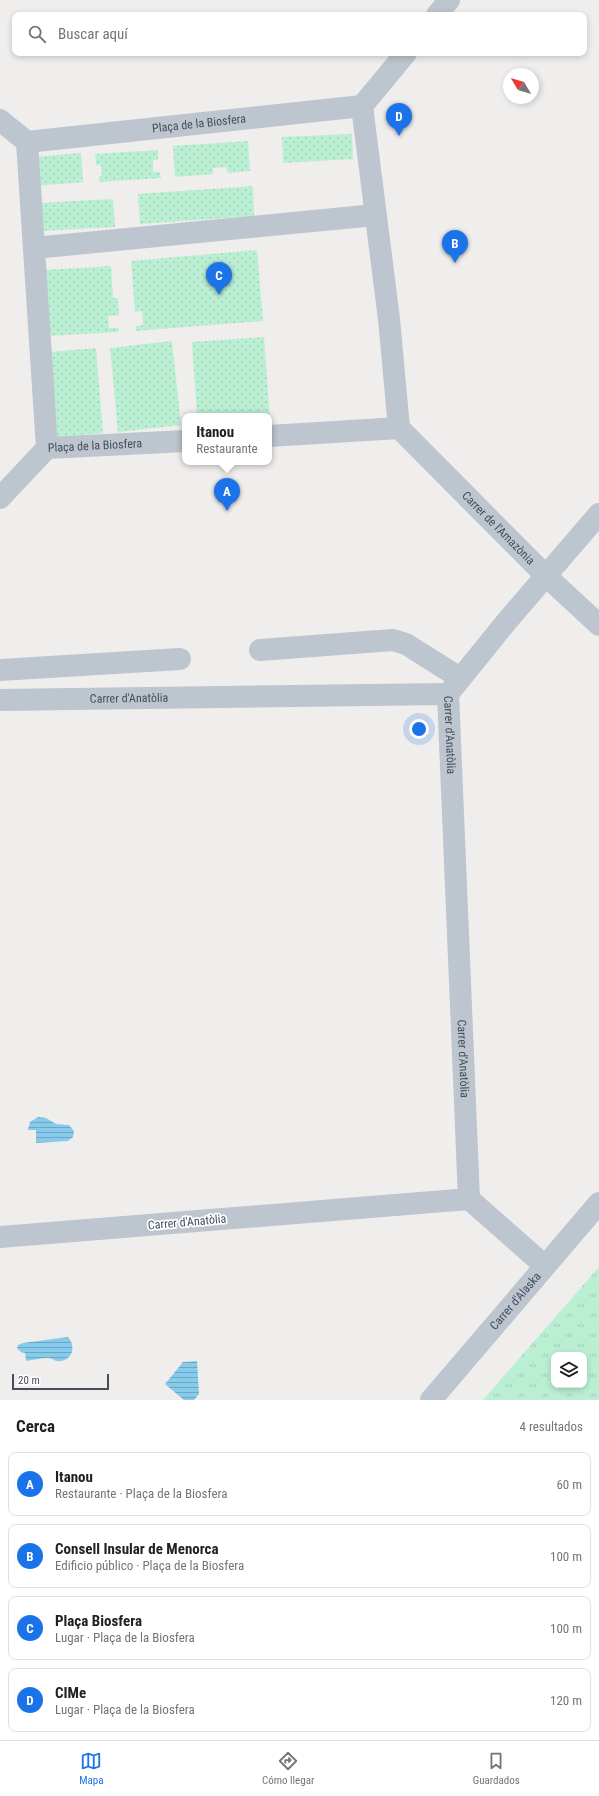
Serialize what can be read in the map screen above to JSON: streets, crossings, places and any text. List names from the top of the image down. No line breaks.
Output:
{"streets":{"street":["Plaça de la Biosfera","Carrer de l'Amazònia","Carrer d'Anatòlia","Carrer d'Alaska"]},"scale_bar":"20 m","north":"top left","page":{"search":"Buscar aquí","pins":["D","B","C","A"],"popup":["Itanou","Restaurante"],"scale":"20 m","heading":["Cerca","4 resultados"],"list":[{"mark":"A","name":"Itanou","note":"Restaurante · Plaça de la Biosfera","value":"60 m"},{"mark":"B","name":"Consell Insular de Menorca","note":"Edificio público · Plaça de la Biosfera","value":"100 m"},{"mark":"C","name":"Plaça Biosfera","note":"Lugar · Plaça de la Biosfera","value":"100 m"},{"mark":"D","name":"CIMe","note":"Lugar · Plaça de la Biosfera","value":"120 m"}],"nav":["Mapa","Cómo llegar","Guardados"]}}
